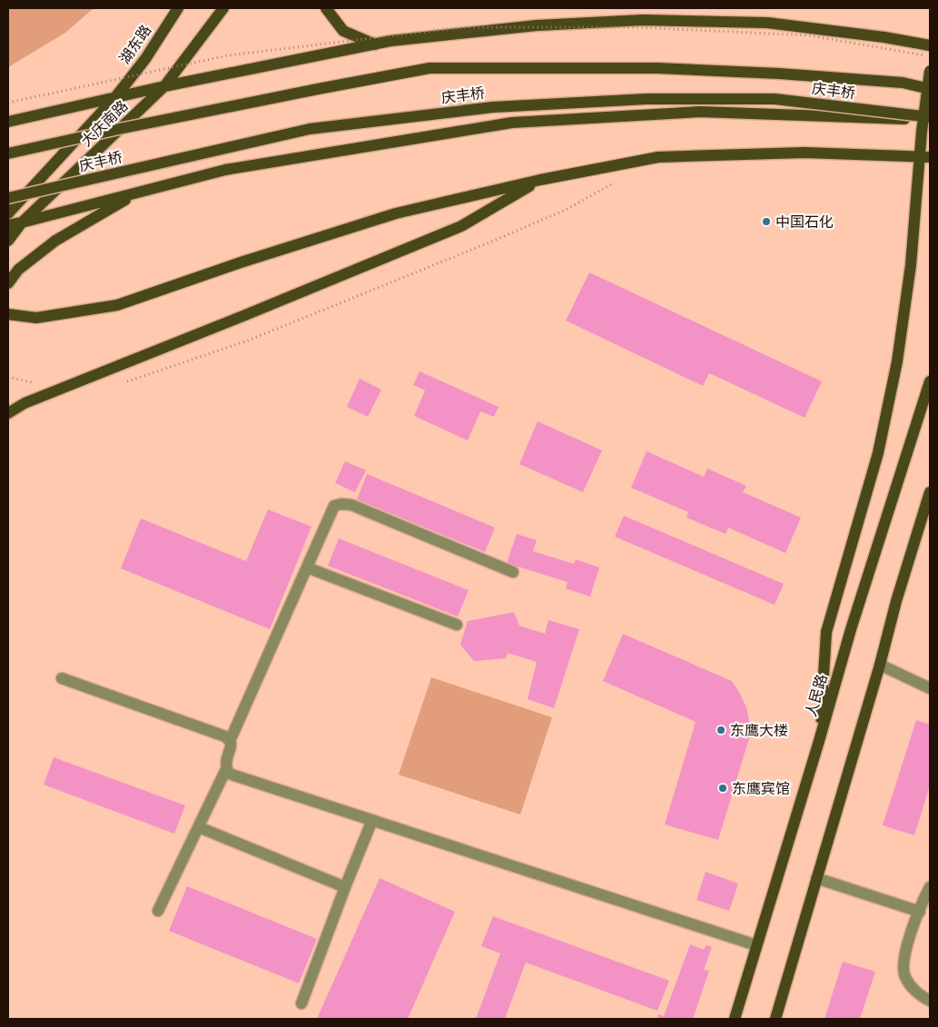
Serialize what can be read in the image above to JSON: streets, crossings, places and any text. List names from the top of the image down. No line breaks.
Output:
{"streets":{"main road":["湖东路","庆丰桥","大庆南路","人民路"]},"crossings":[["湖东路","大庆南路"]],"places":["中国石化","东鹰大楼","东鹰宾馆"]}
